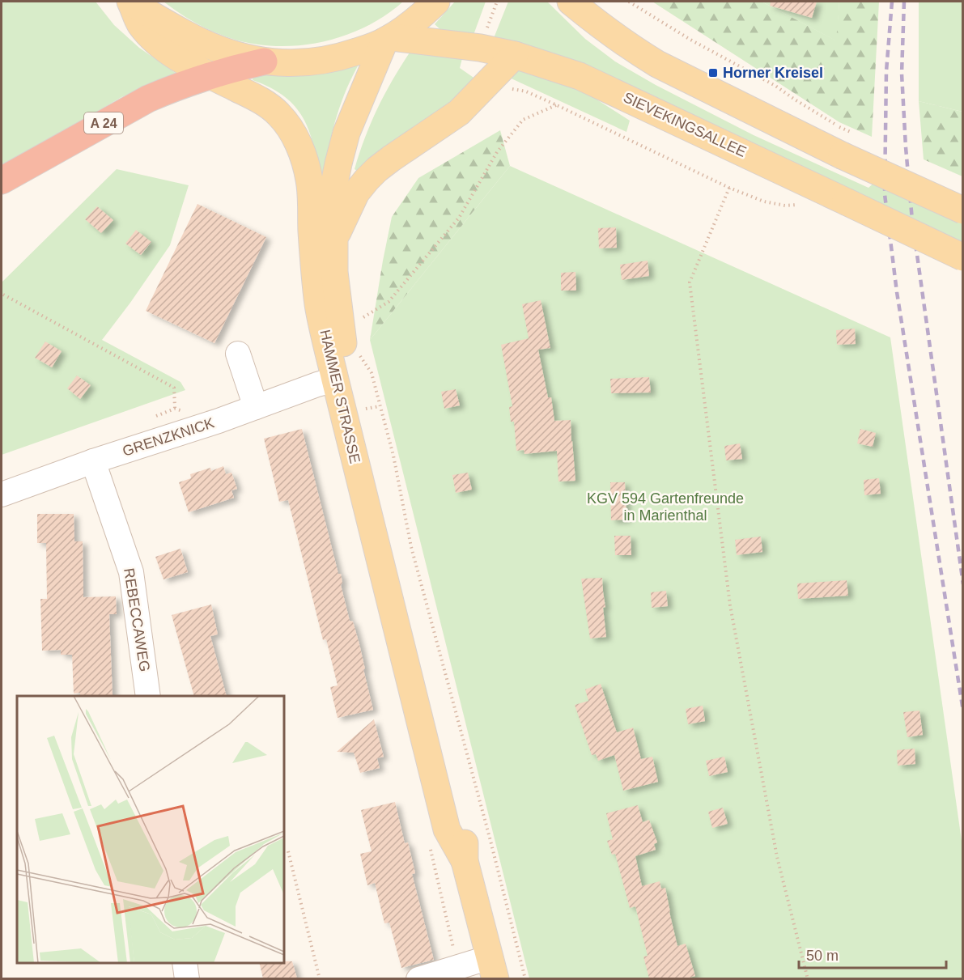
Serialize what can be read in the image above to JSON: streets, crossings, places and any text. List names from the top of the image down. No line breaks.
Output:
{"streets":{"highway":["A 24"],"main road":["SIEVEKINGSALLEE","HAMMER STRASSE"],"street":["GRENZKNICK","REBECCAWEG"]},"crossings":[["A 24","HAMMER STRASSE"],["SIEVEKINGSALLEE","HAMMER STRASSE"],["HAMMER STRASSE","GRENZKNICK"],["GRENZKNICK","REBECCAWEG"]],"parks":["KGV 594 Gartenfreunde in Marienthal"],"places":{"transit":["Horner Kreisel"]},"scale_bar":"50 m"}
